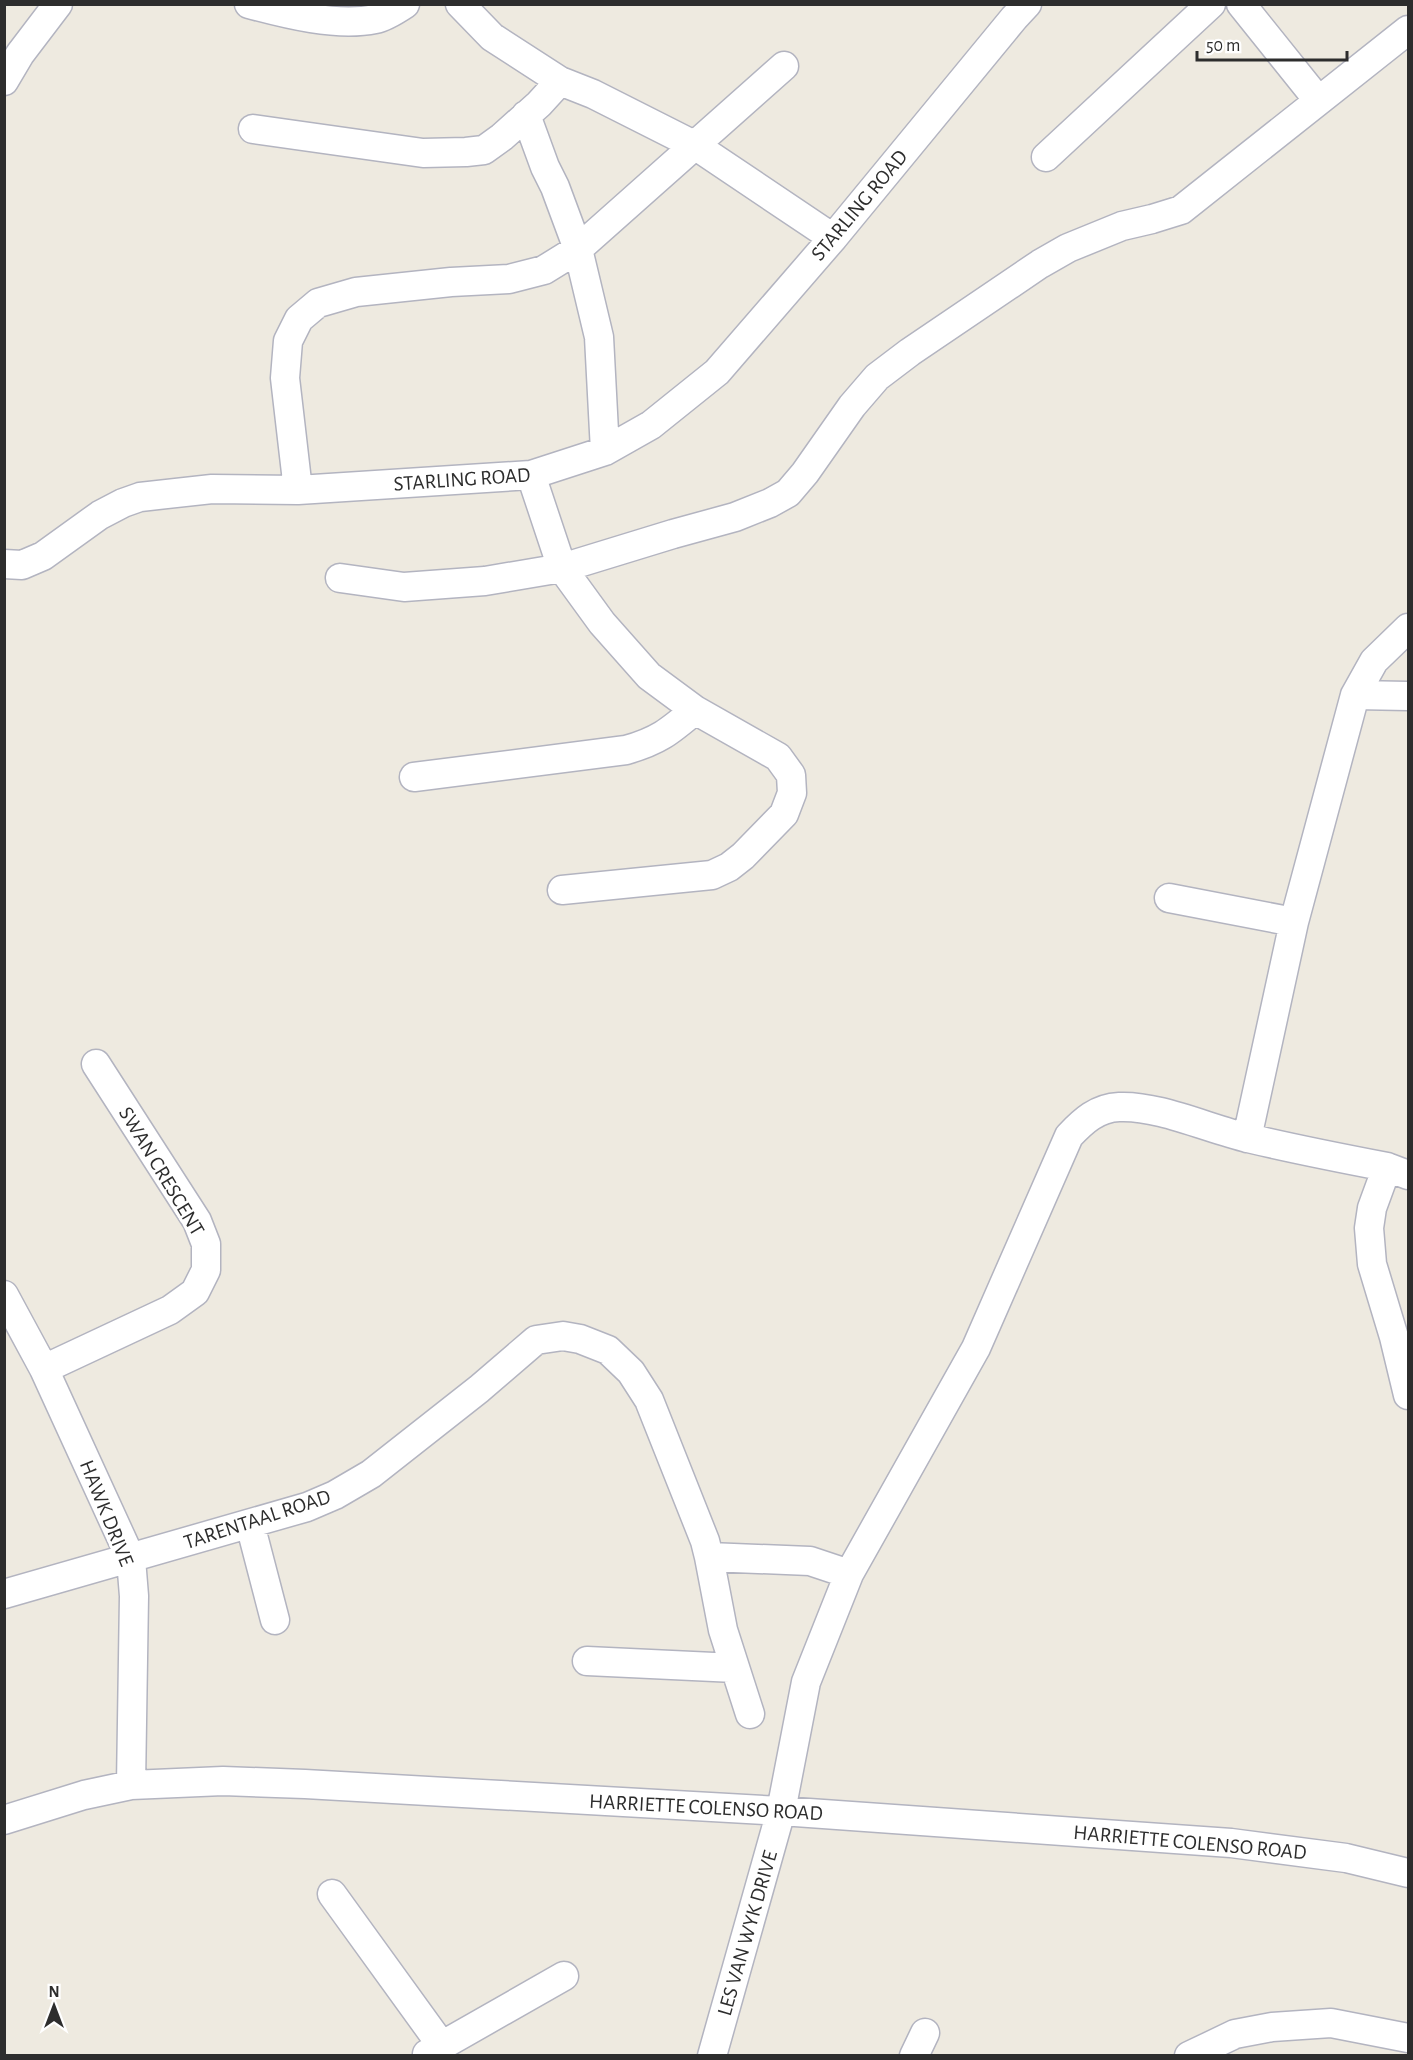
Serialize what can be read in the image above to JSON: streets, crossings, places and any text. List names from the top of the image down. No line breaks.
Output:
{"streets":{"street":["STARLING ROAD","SWAN CRESCENT","HAWK DRIVE","TARENTAAL ROAD","HARRIETTE COLENSO ROAD","LES VAN WYK DRIVE"]},"crossings":[["SWAN CRESCENT","HAWK DRIVE"],["HAWK DRIVE","TARENTAAL ROAD"],["HAWK DRIVE","HARRIETTE COLENSO ROAD"],["HARRIETTE COLENSO ROAD","LES VAN WYK DRIVE"]],"scale_bar":"50 m","north":"top"}
